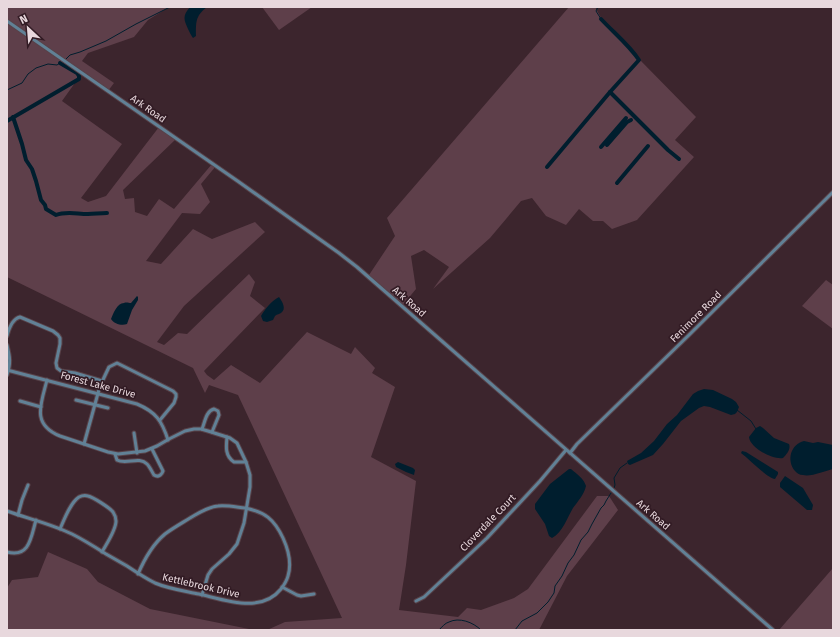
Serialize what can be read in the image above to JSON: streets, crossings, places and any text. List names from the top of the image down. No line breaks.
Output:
{"streets":{"street":["Ark Road","Fenimore Road","Forest Lake Drive","Cloverdale Court","Kettlebrook Drive"]},"crossings":[["Ark Road","Fenimore Road"],["Ark Road","Cloverdale Court"]],"north":"top left"}
